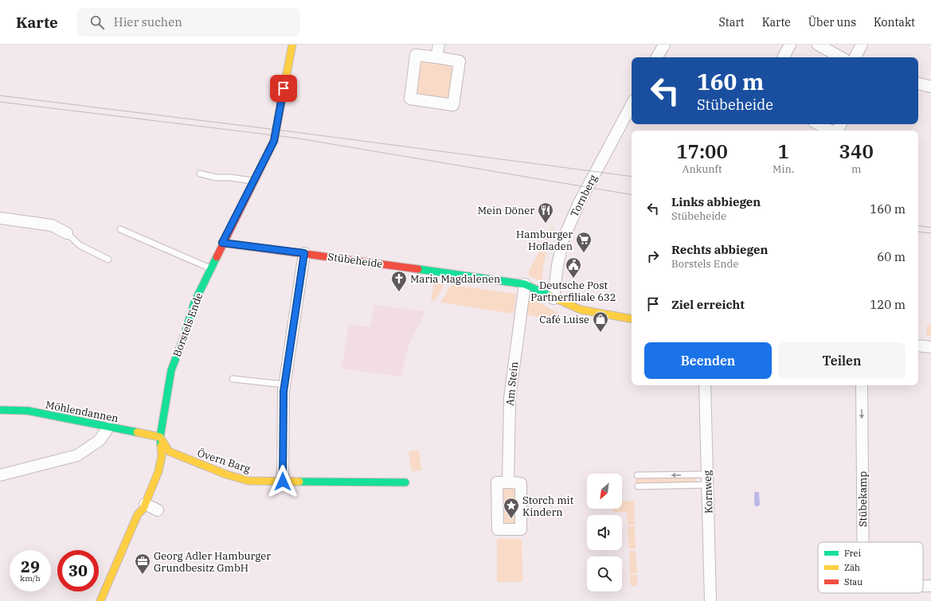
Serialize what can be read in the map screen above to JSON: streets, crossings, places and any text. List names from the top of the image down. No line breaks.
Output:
{"streets":{"street":["Tornberg","Stübeheide","Borstels Ende","Am Stein","Möhlendannen","Övern Barg","Kornweg","Stübekamp"]},"crossings":[["Tornberg","Stübeheide"],["Stübeheide","Borstels Ende"],["Stübeheide","Am Stein"],["Borstels Ende","Möhlendannen"],["Borstels Ende","Övern Barg"],["Möhlendannen","Övern Barg"]],"one_way":["Stübekamp"],"places":{"restaurant":["Mein Döner"],"supermarket":["Hamburger Hofladen"],"public building":["Deutsche Post Partnerfiliale 632"],"church":["Maria Magdalenen"],"shop":["Café Luise"],"place":["Storch mit Kindern"],"office":["Georg Adler Hamburger Grundbesitz GmbH"]},"legend":["Frei","Zäh","Stau"],"north":"bottom left","page":{"header":"Karte","search":"Hier suchen","nav":["Start","Karte","Über uns","Kontakt"],"turn":["160 m","Stübeheide"],"eta":["17:00","Ankunft","1","Min.","340","m"],"list":[{"name":"Links abbiegen","note":"Stübeheide","value":"160 m"},{"name":"Rechts abbiegen","note":"Borstels Ende","value":"60 m"},{"name":"Ziel erreicht","value":"120 m"}],"buttons":["Beenden","Teilen"],"speed":"29 km/h","limit":"30"}}
